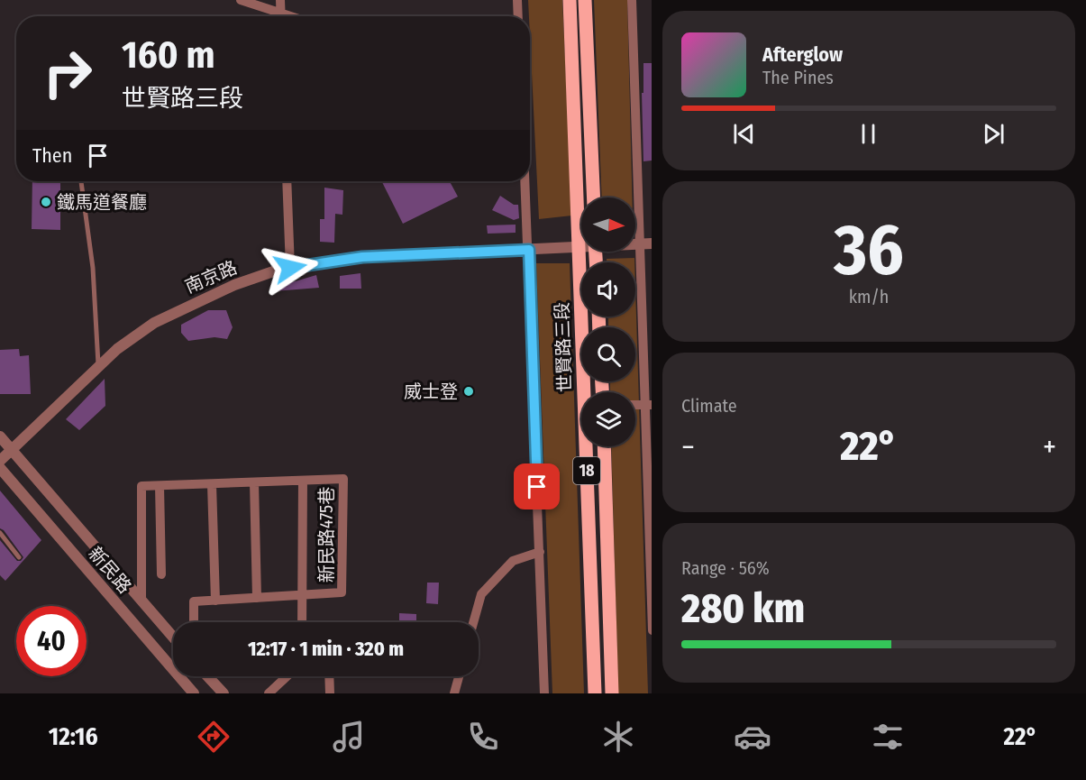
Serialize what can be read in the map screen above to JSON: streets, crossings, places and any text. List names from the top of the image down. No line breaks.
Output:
{"streets":{"main road":["世賢路三段","18"],"street":["南京路","新民路475巷","新民路"]},"crossings":[["南京路","世賢路三段"],["南京路","新民路"],["新民路475巷","新民路"]],"places":["鐵馬道餐廳","威士登"],"north":"right","page":{"turn":["160 m","世賢路三段"],"song":["Afterglow","The Pines"],"then":"Then","tile":[["36","km/h"],"Climate",["Range · 56%","280 km"]],"heat":["−","22°","+"],"limit":"40","trip":"12:17 · 1 min · 320 m","tabs":["12:16","22°"]}}
